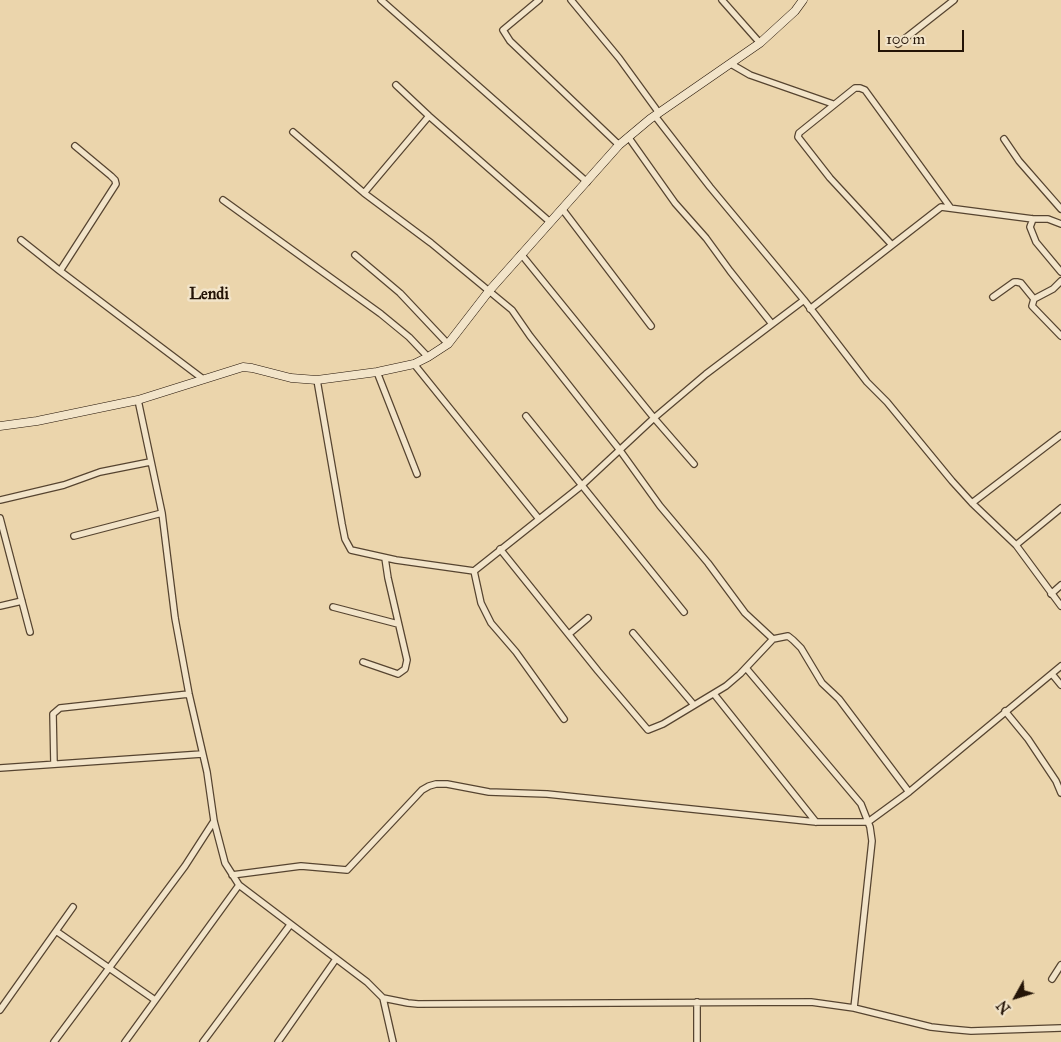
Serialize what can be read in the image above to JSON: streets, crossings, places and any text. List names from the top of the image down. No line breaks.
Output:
{"districts":["Lendi"],"scale_bar":"100 m","north":"bottom left"}
